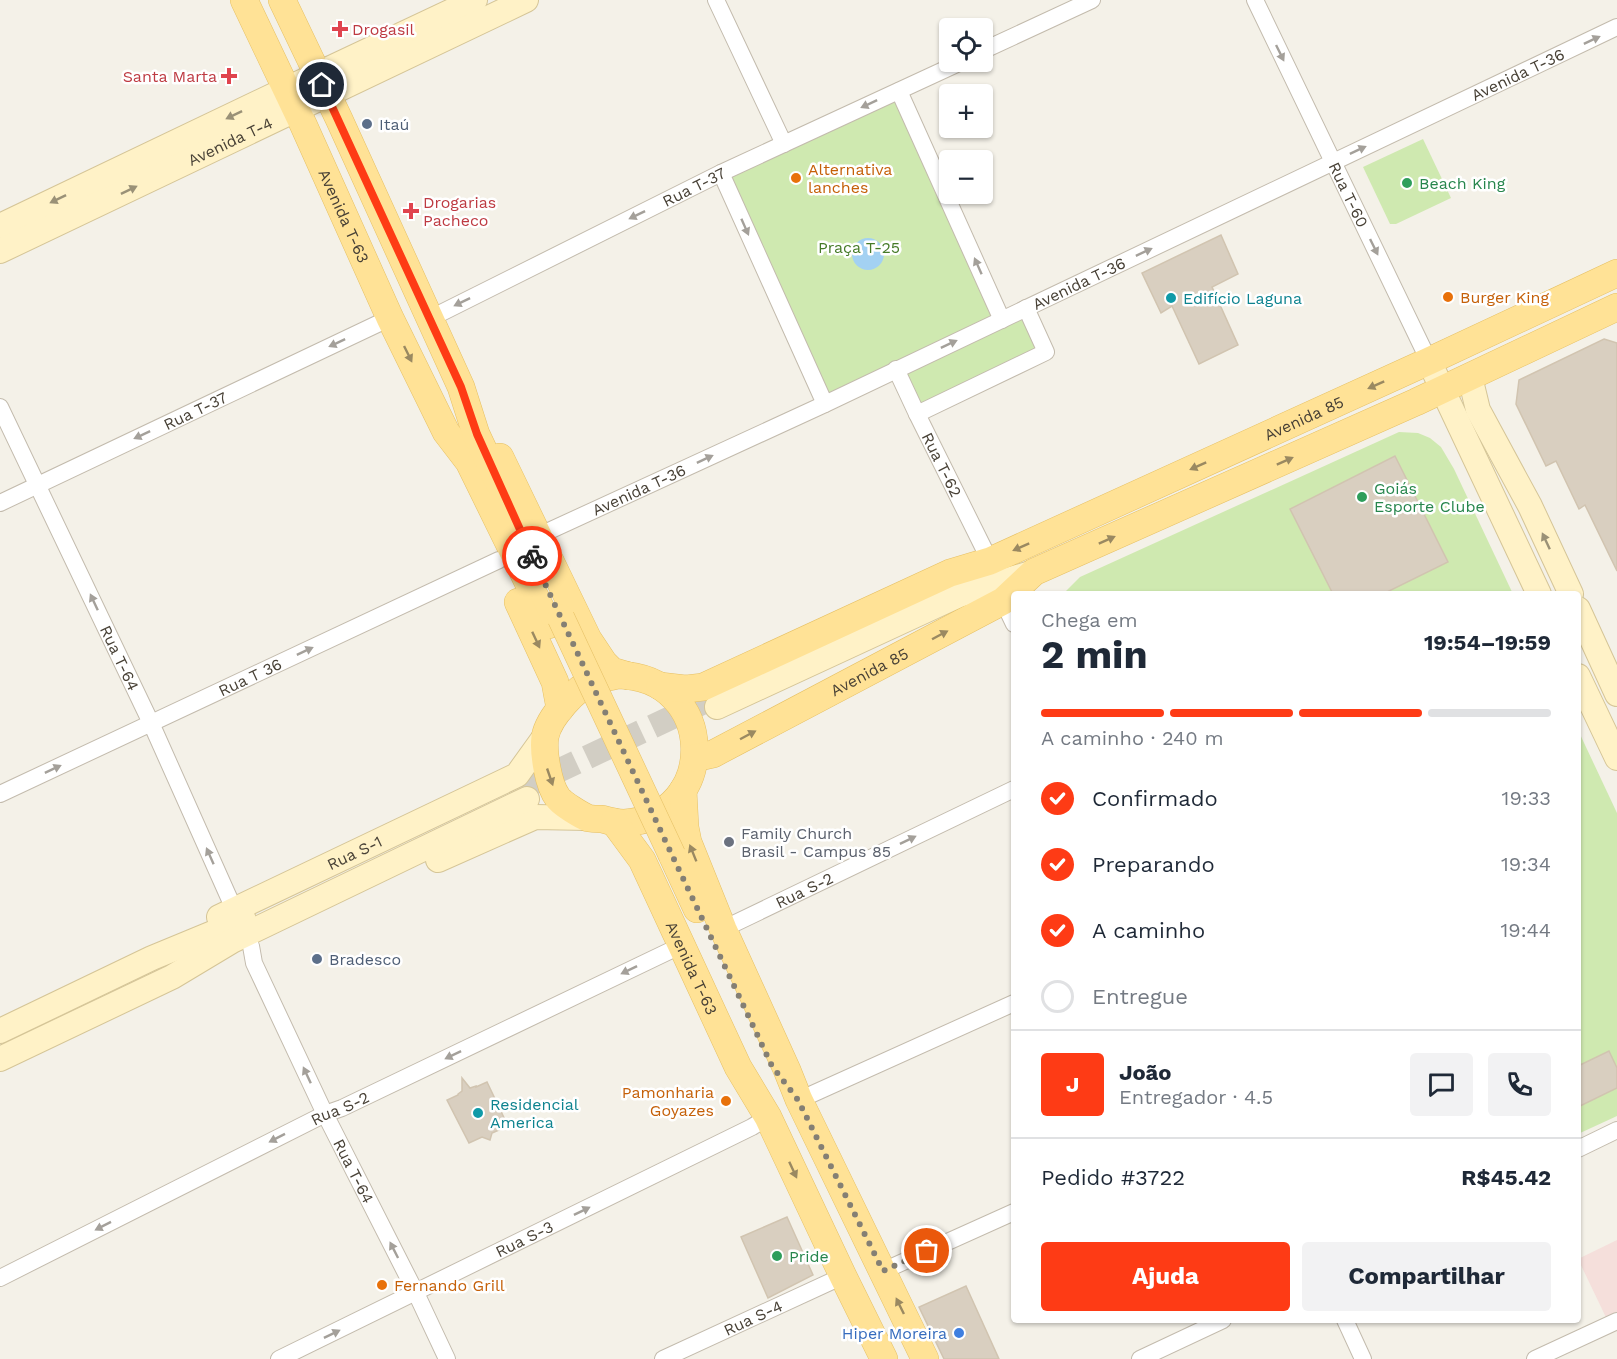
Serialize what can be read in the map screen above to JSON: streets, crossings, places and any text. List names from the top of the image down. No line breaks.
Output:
{"streets":{"main road":["Avenida T-4","Rua T-60","Avenida T-63","Avenida 85","Rua S-1"],"street":["Avenida T-36","Rua T-37","Rua T-62","Rua T-64","Rua T 36","Rua S-2","Rua S-3","Rua S-4"]},"crossings":[["Avenida T-36","Rua T-60"],["Avenida T-36","Avenida T-63"],["Avenida T-36","Rua T-62"],["Avenida T-4","Avenida T-63"],["Rua T-37","Avenida T-63"],["Rua T-37","Rua T-64"],["Rua T-60","Avenida 85"],["Avenida T-63","Avenida 85"],["Avenida T-63","Rua T 36"],["Avenida T-63","Rua S-1"],["Avenida T-63","Rua S-2"],["Avenida T-63","Rua S-3"],["Avenida T-63","Rua S-4"],["Avenida 85","Rua T-62"],["Avenida 85","Rua S-1"],["Rua T-64","Rua T 36"],["Rua T-64","Rua S-1"],["Rua T-64","Rua S-2"],["Rua T-64","Rua S-3"]],"one_way":["Avenida T-36","Rua T-37","Rua T-60","Rua T-64","Rua T 36","Rua S-3"],"parks":["Praça T-25"],"places":{"health":["Drogasil","Santa Marta","Drogarias Pacheco"],"other":["Itaú","Alternativa lanches","Beach King","Burger King","Edifício Laguna","Goiás Esporte Clube","Family Church Brasil - Campus 85","Bradesco","Pamonharia Goyazes","Residencial America","Pride","Fernando Grill","Hiper Moreira"]},"page":{"map_buttons":["+","−"],"heading":["2 min","Chega em","19:54–19:59"],"panel":["João","Entregador · 4.5","Pedido #3722","R$45.42"],"bar":"A caminho · 240 m","list":[["Confirmado","19:33"],["Preparando","19:34"],["A caminho","19:44"],"Entregue"],"round":"J","buttons":["Ajuda","Compartilhar"]}}
